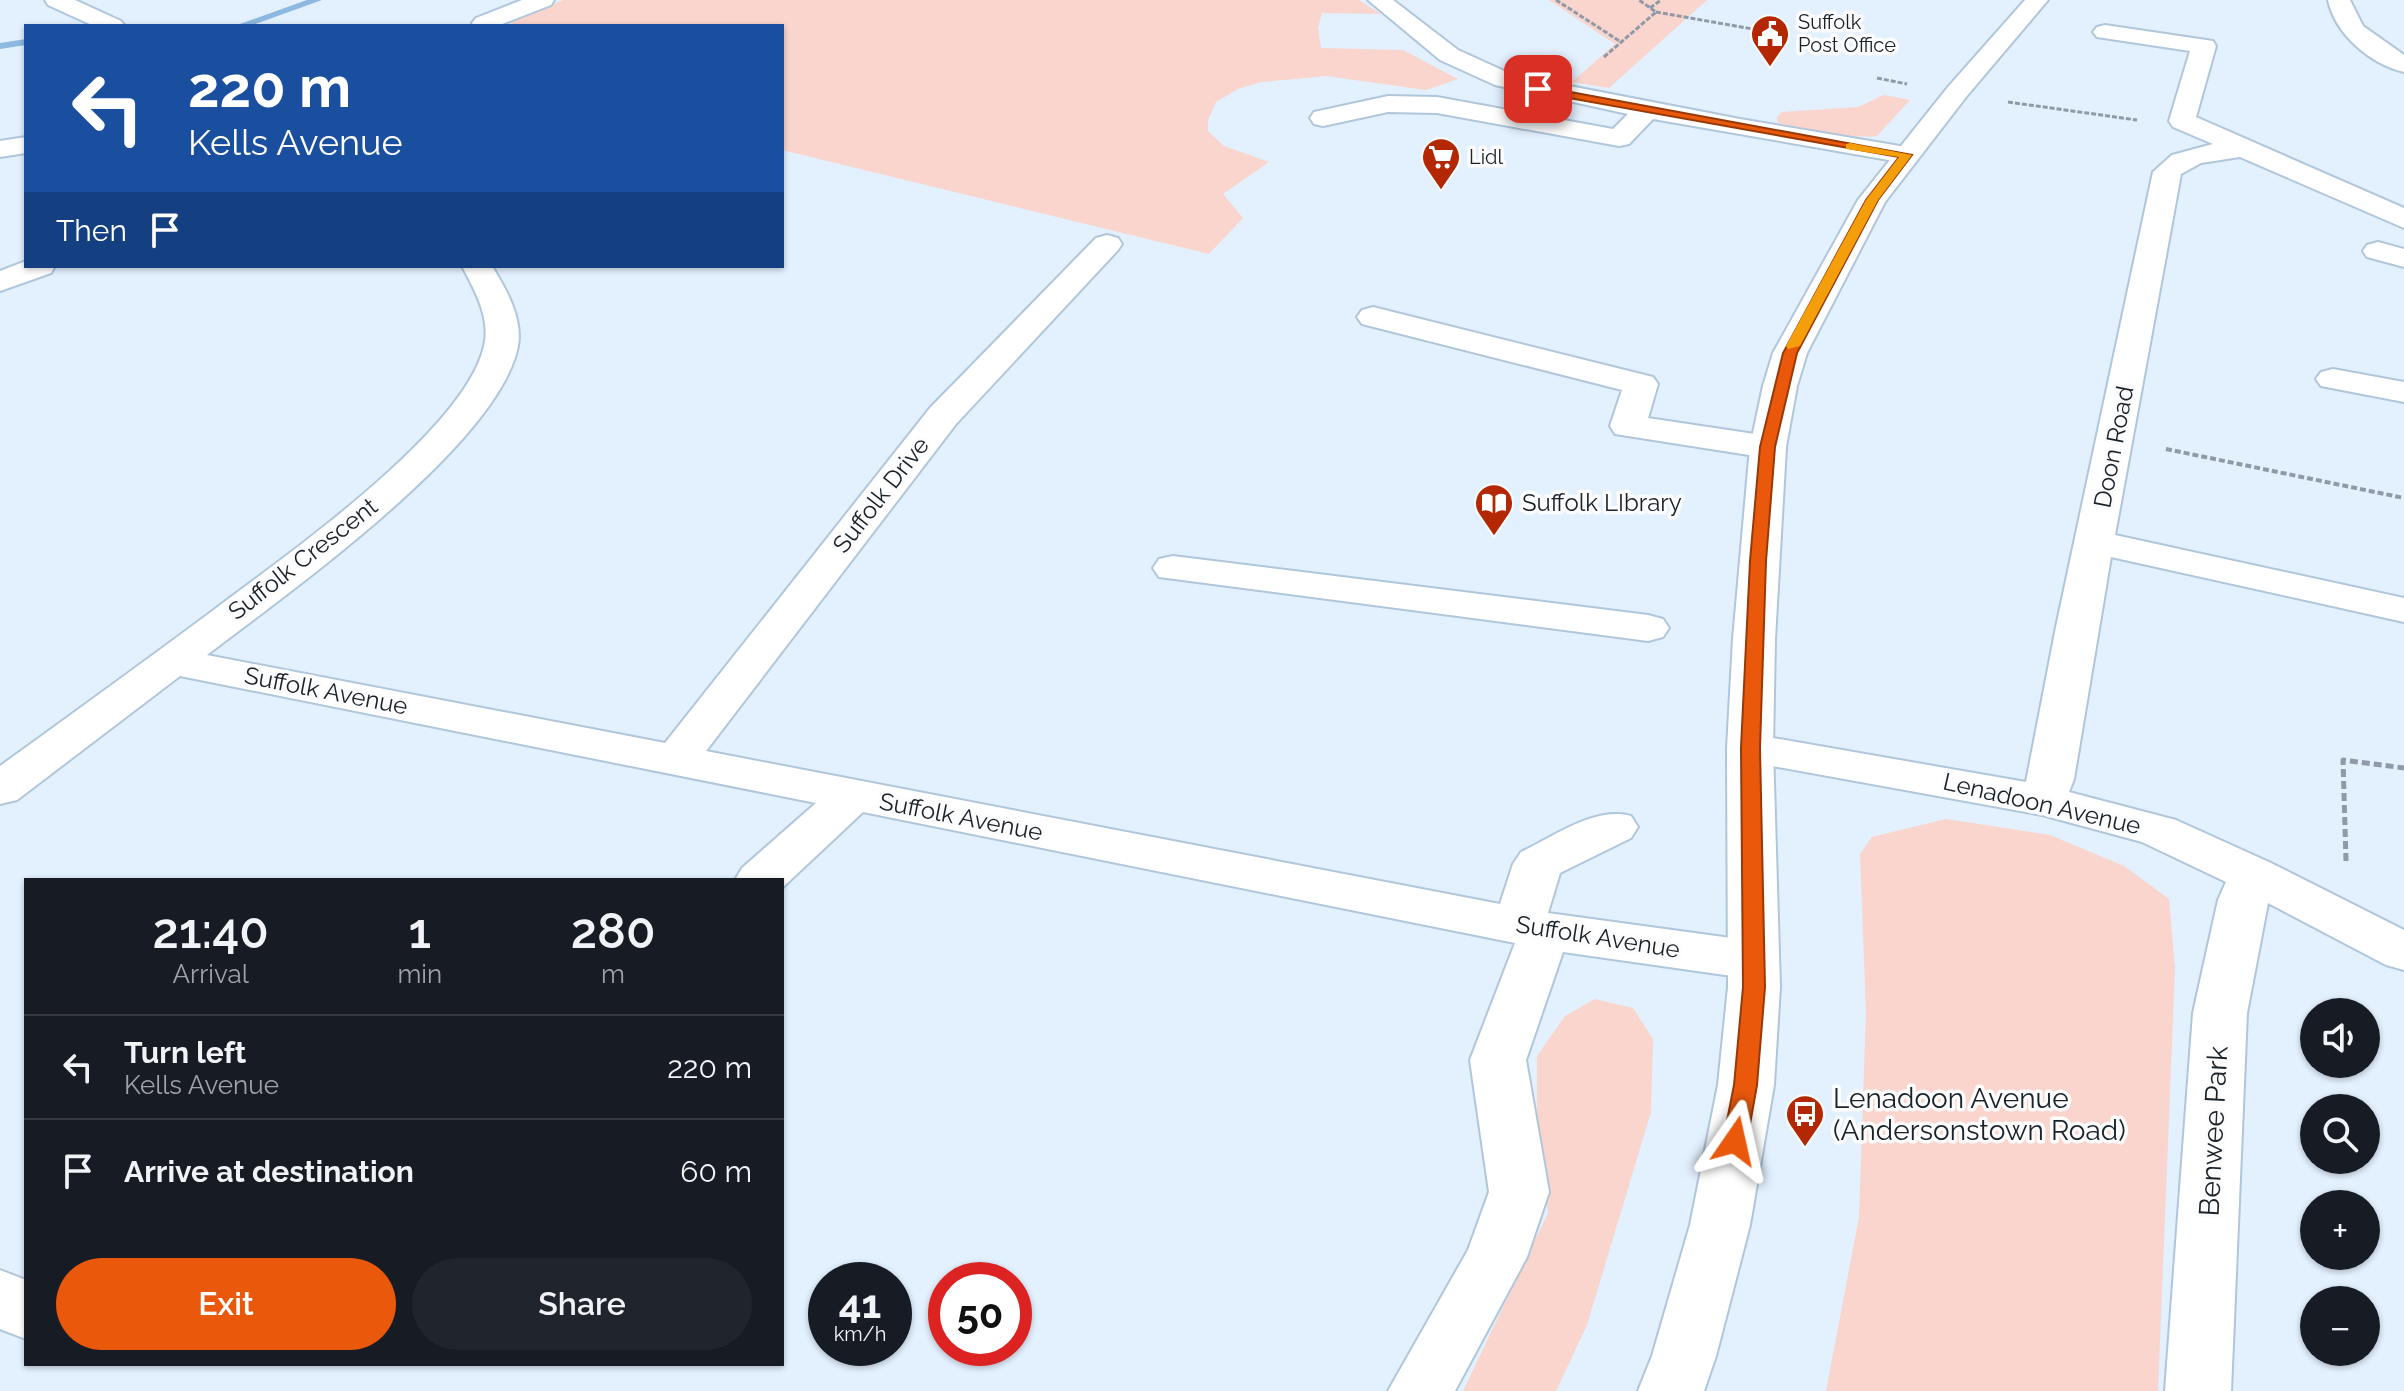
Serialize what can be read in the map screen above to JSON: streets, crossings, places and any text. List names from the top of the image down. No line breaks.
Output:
{"streets":{"street":["Doon Road","Suffolk Drive","Suffolk Crescent","Suffolk Avenue","Lenadoon Avenue","Benwee Park"]},"crossings":[["Doon Road","Lenadoon Avenue"],["Suffolk Drive","Suffolk Avenue"],["Suffolk Crescent","Suffolk Avenue"],["Lenadoon Avenue","Benwee Park"]],"places":{"public building":["Suffolk Post Office"],"supermarket":["Lidl"],"library":["Suffolk LIbrary"],"bus stop":["Lenadoon Avenue (Andersonstown Road)"]},"page":{"turn":["220 m","Kells Avenue"],"then":"Then","eta":["21:40","Arrival","1","min","280","m"],"map_buttons":["+","−"],"list":[{"name":"Turn left","note":"Kells Avenue","value":"220 m"},{"name":"Arrive at destination","value":"60 m"}],"buttons":["Exit","Share"],"speed":"41 km/h","limit":"50"}}
